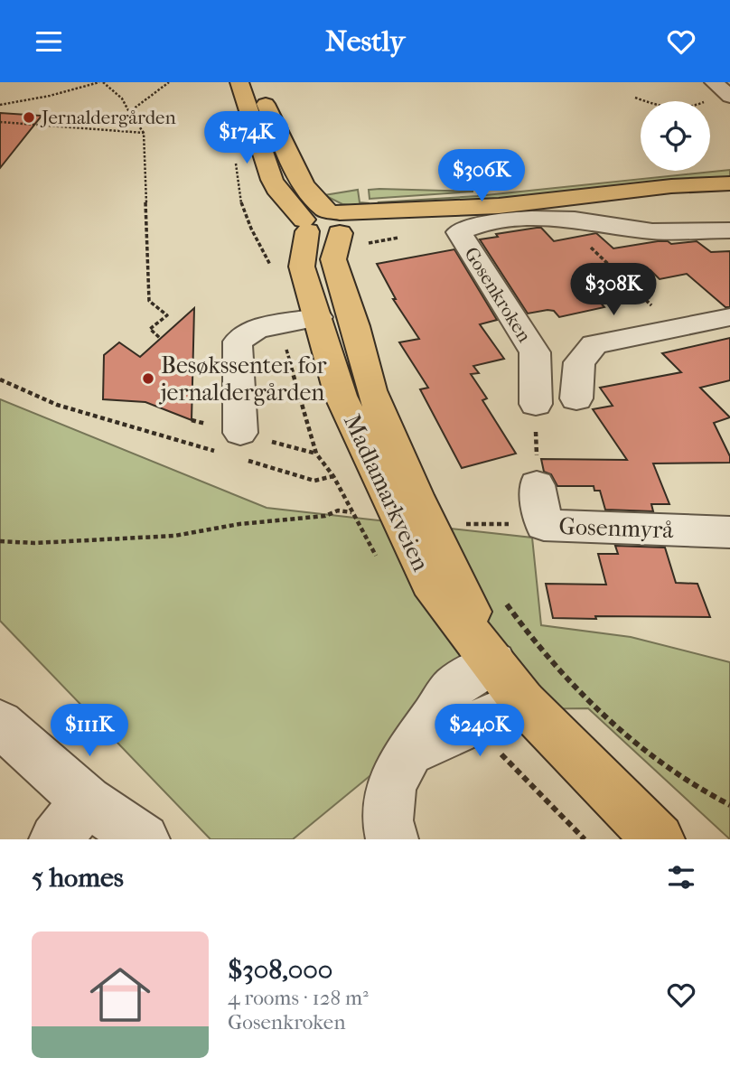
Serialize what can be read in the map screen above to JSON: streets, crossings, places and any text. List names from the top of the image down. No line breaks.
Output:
{"streets":{"main road":["Madlamarkveien"],"street":["Gosenkroken","Gosenmyrå"]},"places":["Jernaldergården","Besøkssenter for jernaldergården"],"page":{"header":"Nestly","price":["$174K","$306K","$308K","$111K","$240K"],"heading":"5 homes","list":[{"name":"$308,000","note":"4 rooms · 128 m² · Gosenkroken"}]}}
